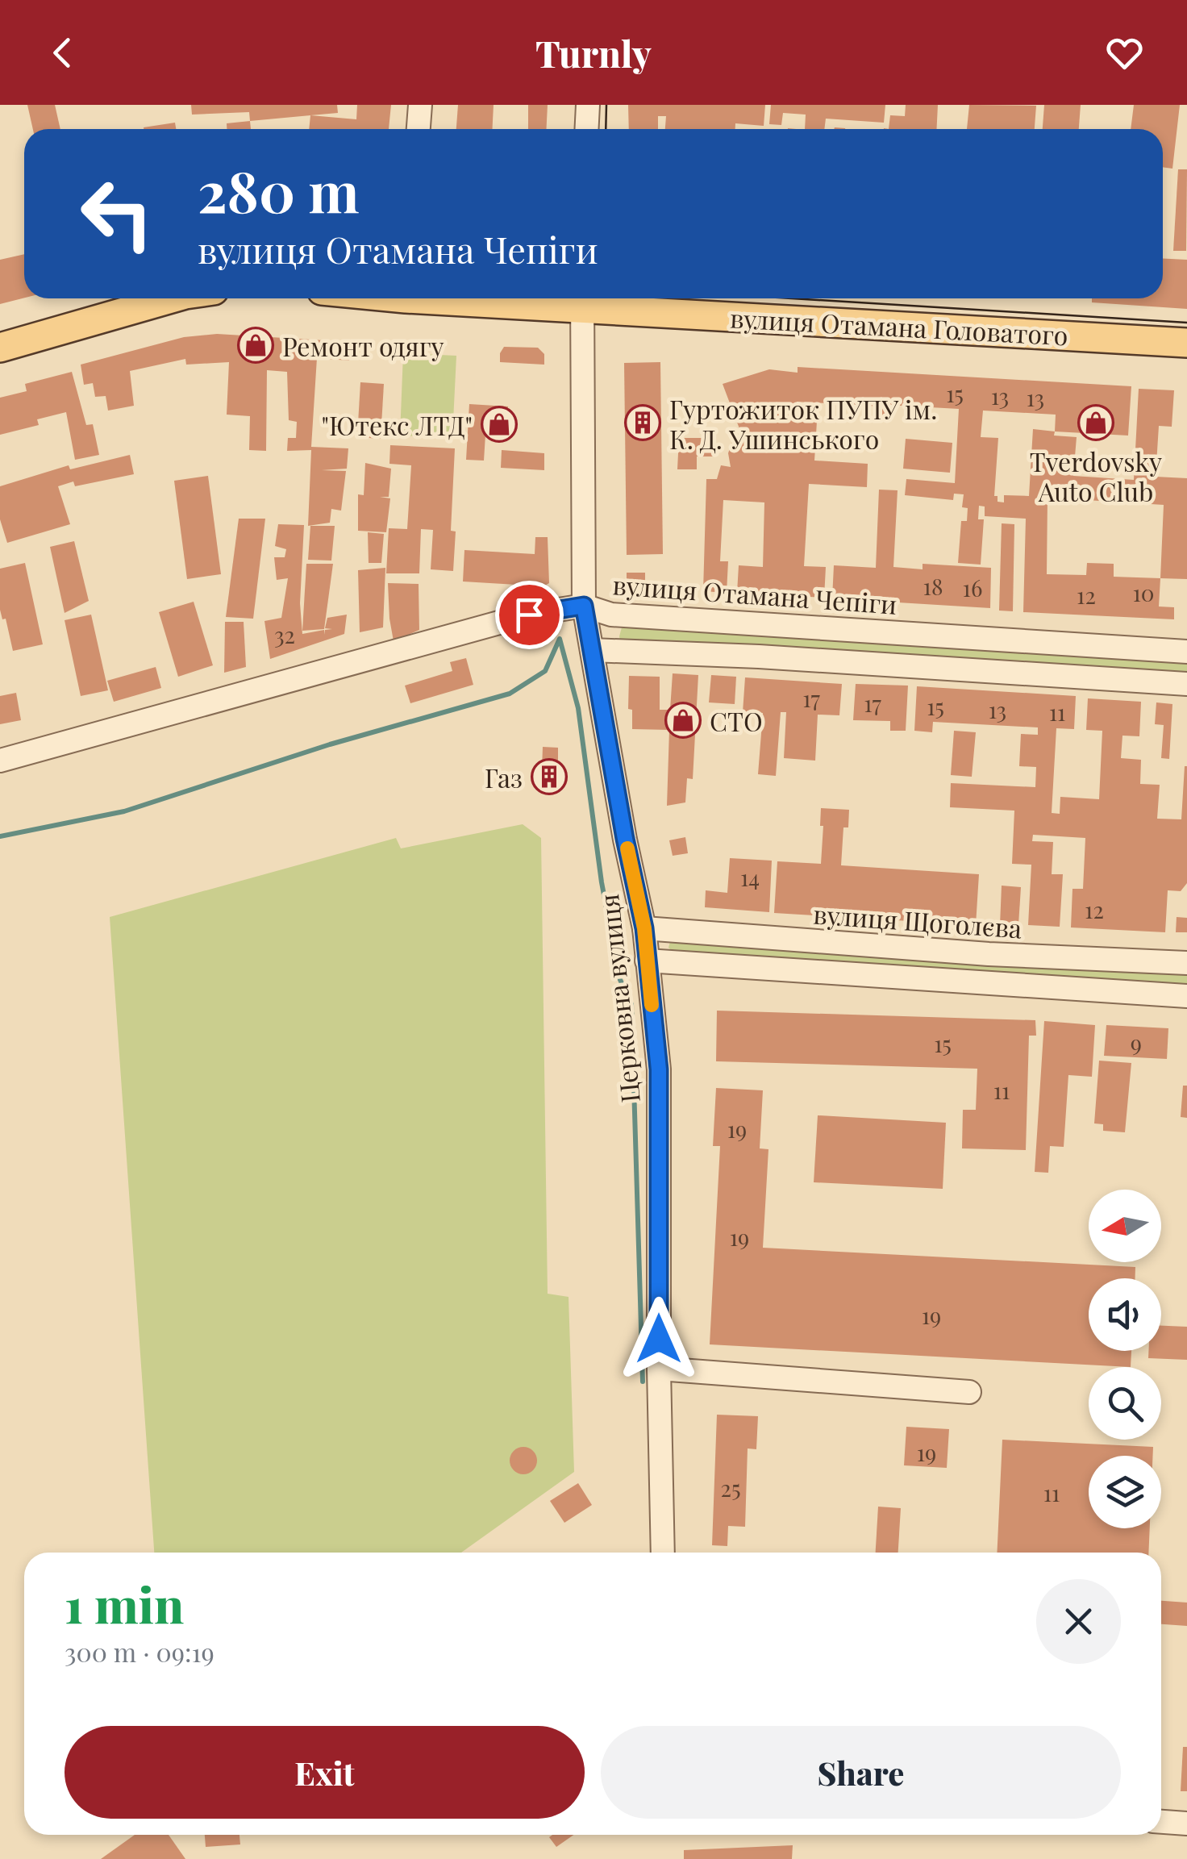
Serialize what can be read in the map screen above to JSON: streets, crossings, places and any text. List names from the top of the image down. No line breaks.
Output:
{"streets":{"main road":["вулиця Отамана Головатого"],"street":["вулиця Отамана Чепіги","вулиця Щоголєва","Церковна вулиця"]},"crossings":[["вулиця Отамана Головатого","Церковна вулиця"],["вулиця Отамана Чепіги","Церковна вулиця"],["вулиця Щоголєва","Церковна вулиця"]],"places":{"shop":["Ремонт одягу","Tverdovsky Auto Club","\"Ютекс ЛТД\"","СТО"],"building":["Гуртожиток ПУПУ ім. К. Д. Ушинського","Газ"]},"house_numbers":["15","13","13","18","16","10","12","32","17","17","15","13","11","14","12","9","15","11","19","19","19","19","25","11"],"north":"left","page":{"header":"Turnly","turn":["280 m","вулиця Отамана Чепіги"],"heading":["1 min","300 m · 09:19"],"buttons":["Exit","Share"]}}
